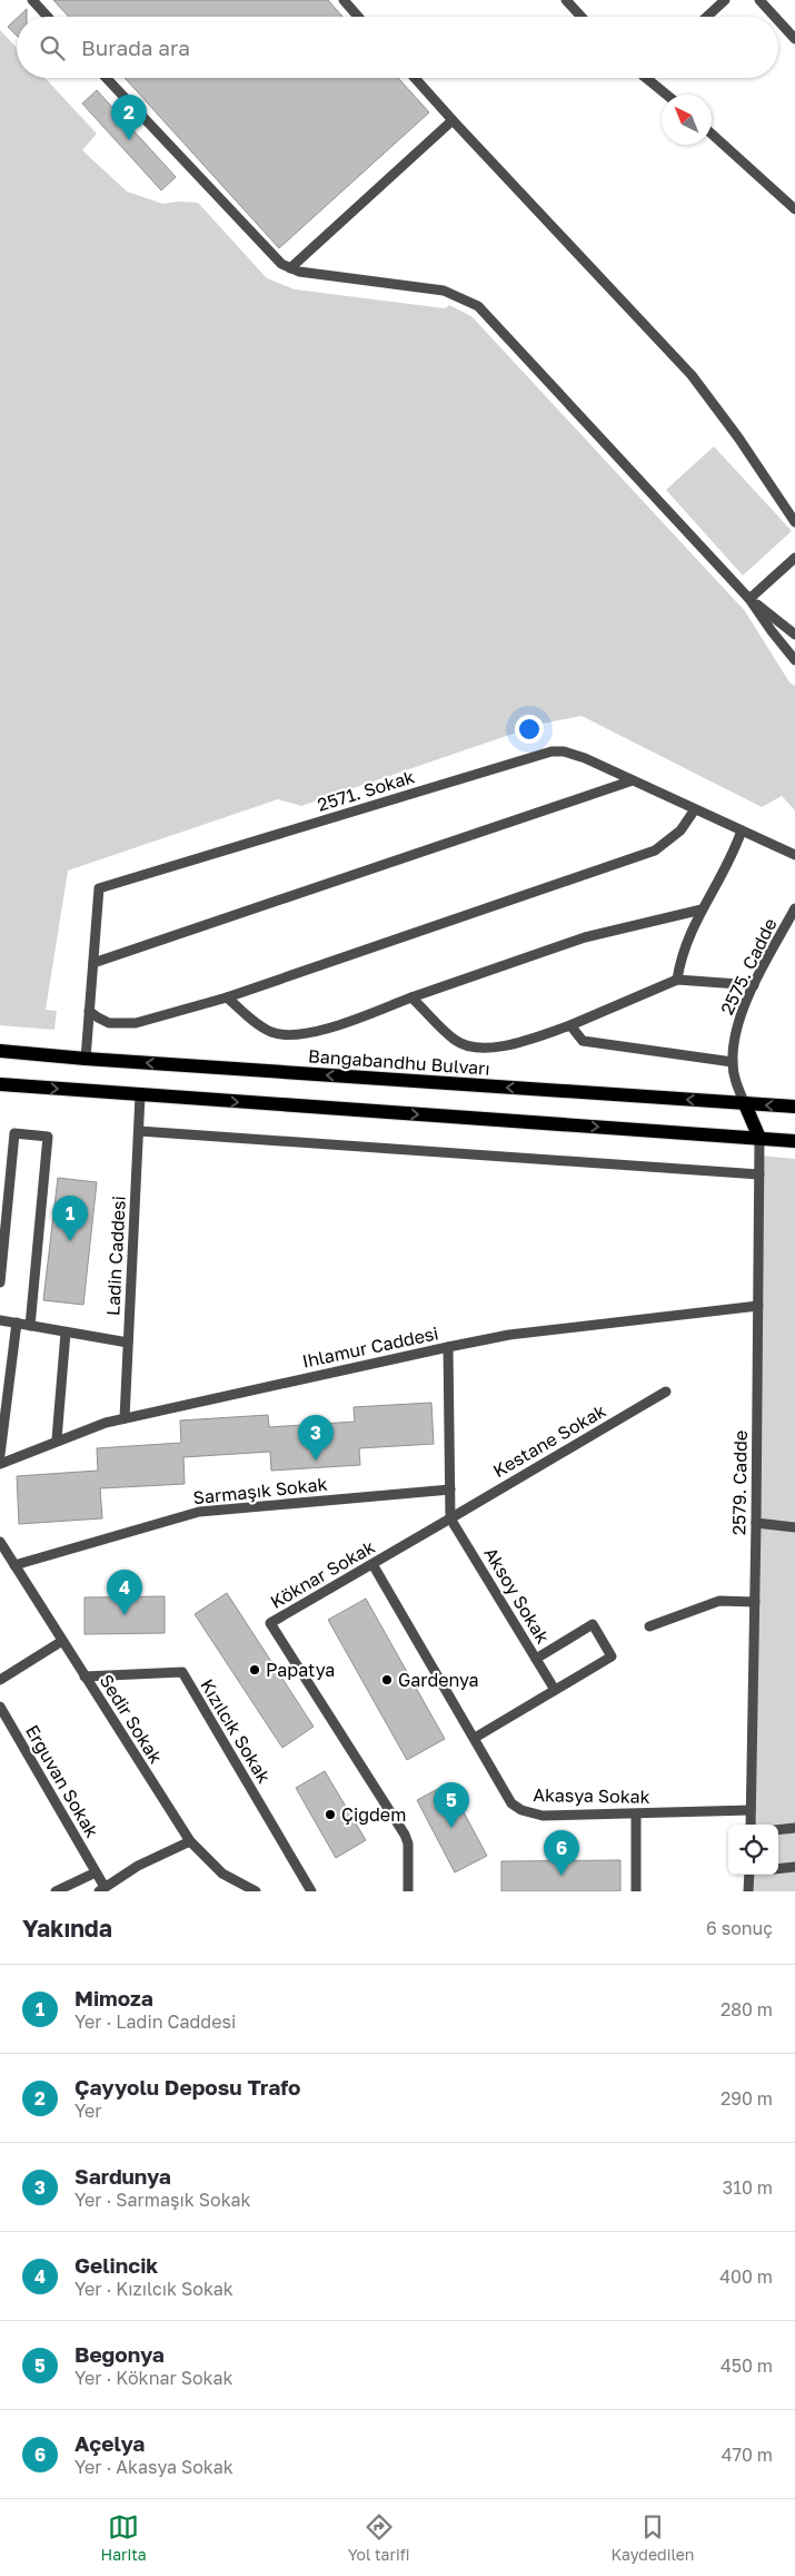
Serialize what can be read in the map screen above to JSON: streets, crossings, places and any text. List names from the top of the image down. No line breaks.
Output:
{"streets":{"main road":["Bangabandhu Bulvarı"],"street":["2571. Sokak","2575. Cadde","Ladin Caddesi","Ihlamur Caddesi","Kestane Sokak","2579. Cadde","Sarmaşık Sokak","Köknar Sokak","Aksoy Sokak","Sedir Sokak","Kızılcık Sokak","Erguvan Sokak","Akasya Sokak"]},"crossings":[["2571. Sokak","Bangabandhu Bulvarı"],["2575. Cadde","Bangabandhu Bulvarı"],["Ladin Caddesi","Ihlamur Caddesi"],["Ihlamur Caddesi","2579. Cadde"],["Kestane Sokak","Köknar Sokak"],["Kestane Sokak","Aksoy Sokak"],["2579. Cadde","Akasya Sokak"],["Sarmaşık Sokak","Sedir Sokak"],["Köknar Sokak","Aksoy Sokak"],["Köknar Sokak","Akasya Sokak"],["Sedir Sokak","Kızılcık Sokak"]],"places":["Papatya","Gardenya","Çiğdem"],"north":"top left","page":{"search":"Burada ara","pins":["2","1","3","4","5","6"],"heading":["Yakında","6 sonuç"],"list":[{"mark":"1","name":"Mimoza","note":"Yer · Ladin Caddesi","value":"280 m"},{"mark":"2","name":"Çayyolu Deposu Trafo","note":"Yer","value":"290 m"},{"mark":"3","name":"Sardunya","note":"Yer · Sarmaşık Sokak","value":"310 m"},{"mark":"4","name":"Gelincik","note":"Yer · Kızılcık Sokak","value":"400 m"},{"mark":"5","name":"Begonya","note":"Yer · Köknar Sokak","value":"450 m"},{"mark":"6","name":"Açelya","note":"Yer · Akasya Sokak","value":"470 m"}],"nav":["Harita","Yol tarifi","Kaydedilen"]}}
